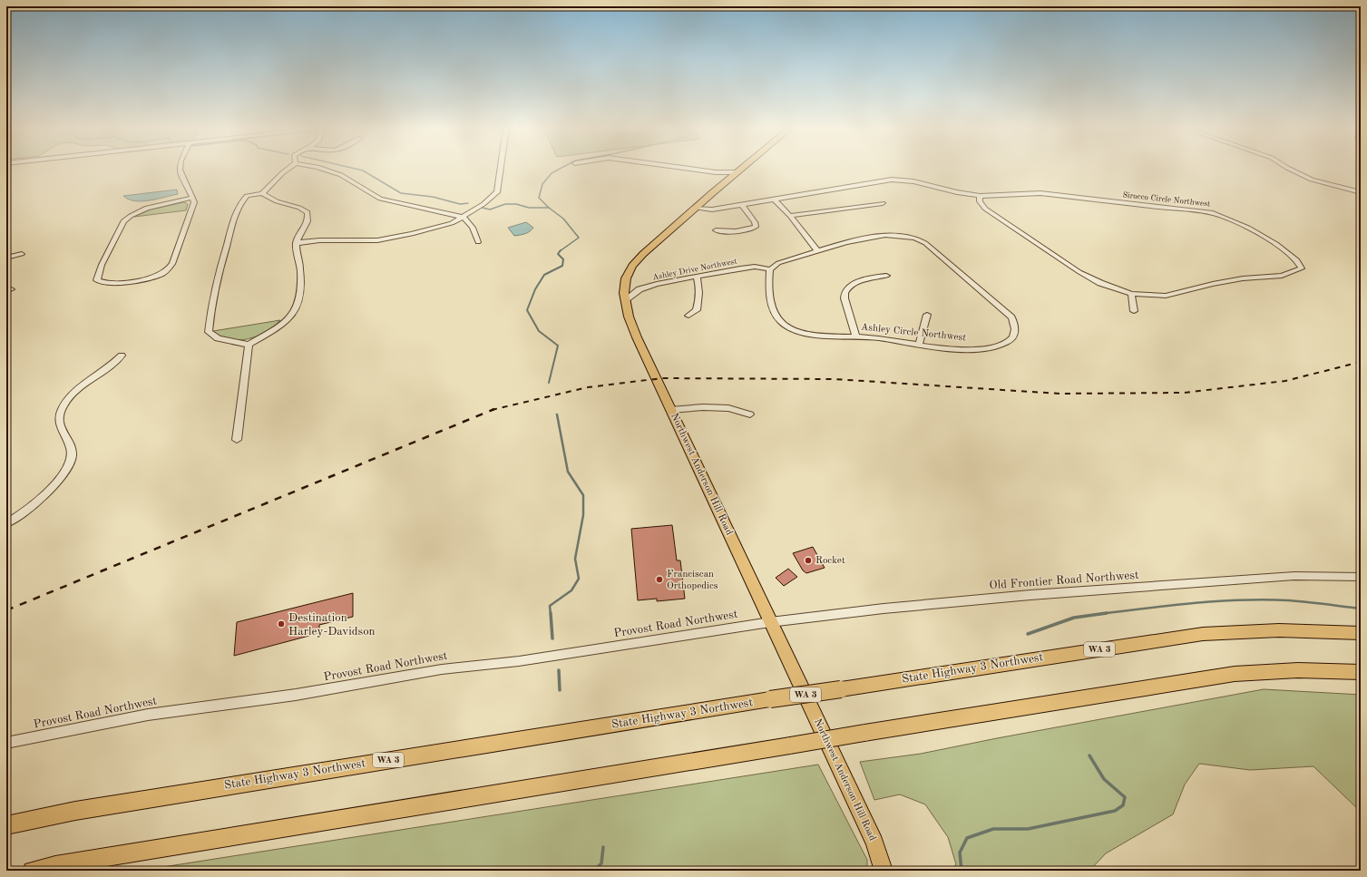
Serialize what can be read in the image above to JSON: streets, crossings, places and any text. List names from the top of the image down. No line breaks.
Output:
{"streets":{"highway":["WA 3","State Highway 3 Northwest"],"main road":["Northwest Anderson Hill Road"],"street":["Sirocco Circle Northwest","Ashley Drive Northwest","Ashley Circle Northwest","Old Frontier Road Northwest","Provost Road Northwest"]},"crossings":[["Sirocco Circle Northwest","Northwest Anderson Hill Road"],["Ashley Drive Northwest","Ashley Circle Northwest"],["Ashley Drive Northwest","Northwest Anderson Hill Road"],["Northwest Anderson Hill Road","Old Frontier Road Northwest"],["Northwest Anderson Hill Road","Provost Road Northwest"],["Old Frontier Road Northwest","Provost Road Northwest"]],"places":["Rocket","Franciscan Orthopedics","Destination Harley-Davidson"]}
